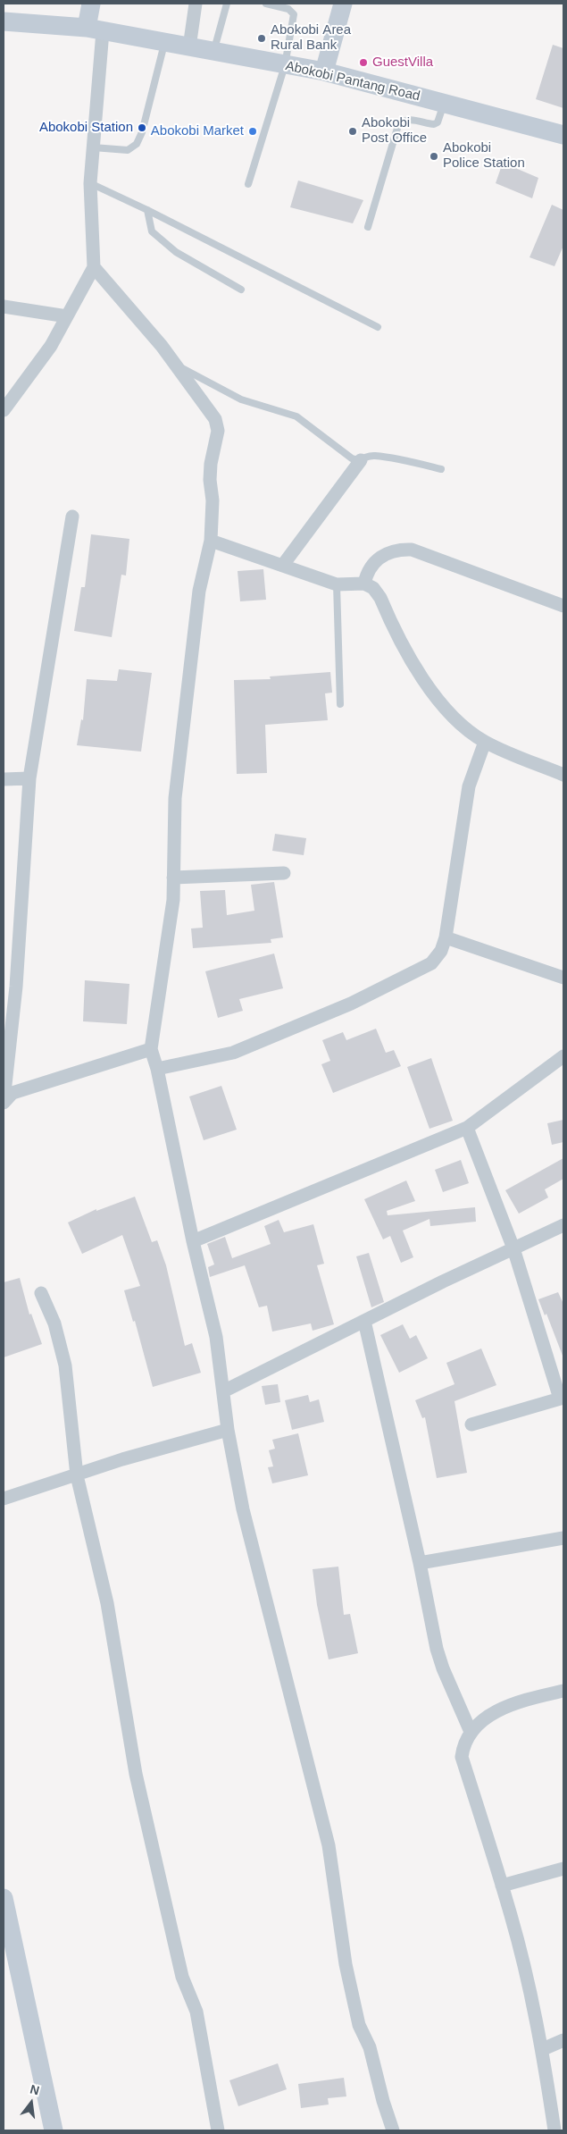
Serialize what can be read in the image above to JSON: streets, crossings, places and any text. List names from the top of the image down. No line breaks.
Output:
{"streets":{"street":["Abokobi Pantang Road"]},"places":["Abokobi Area Rural Bank","GuestVilla","Abokobi Station","Abokobi Market","Abokobi Post Office","Abokobi Police Station"],"north":"top"}
